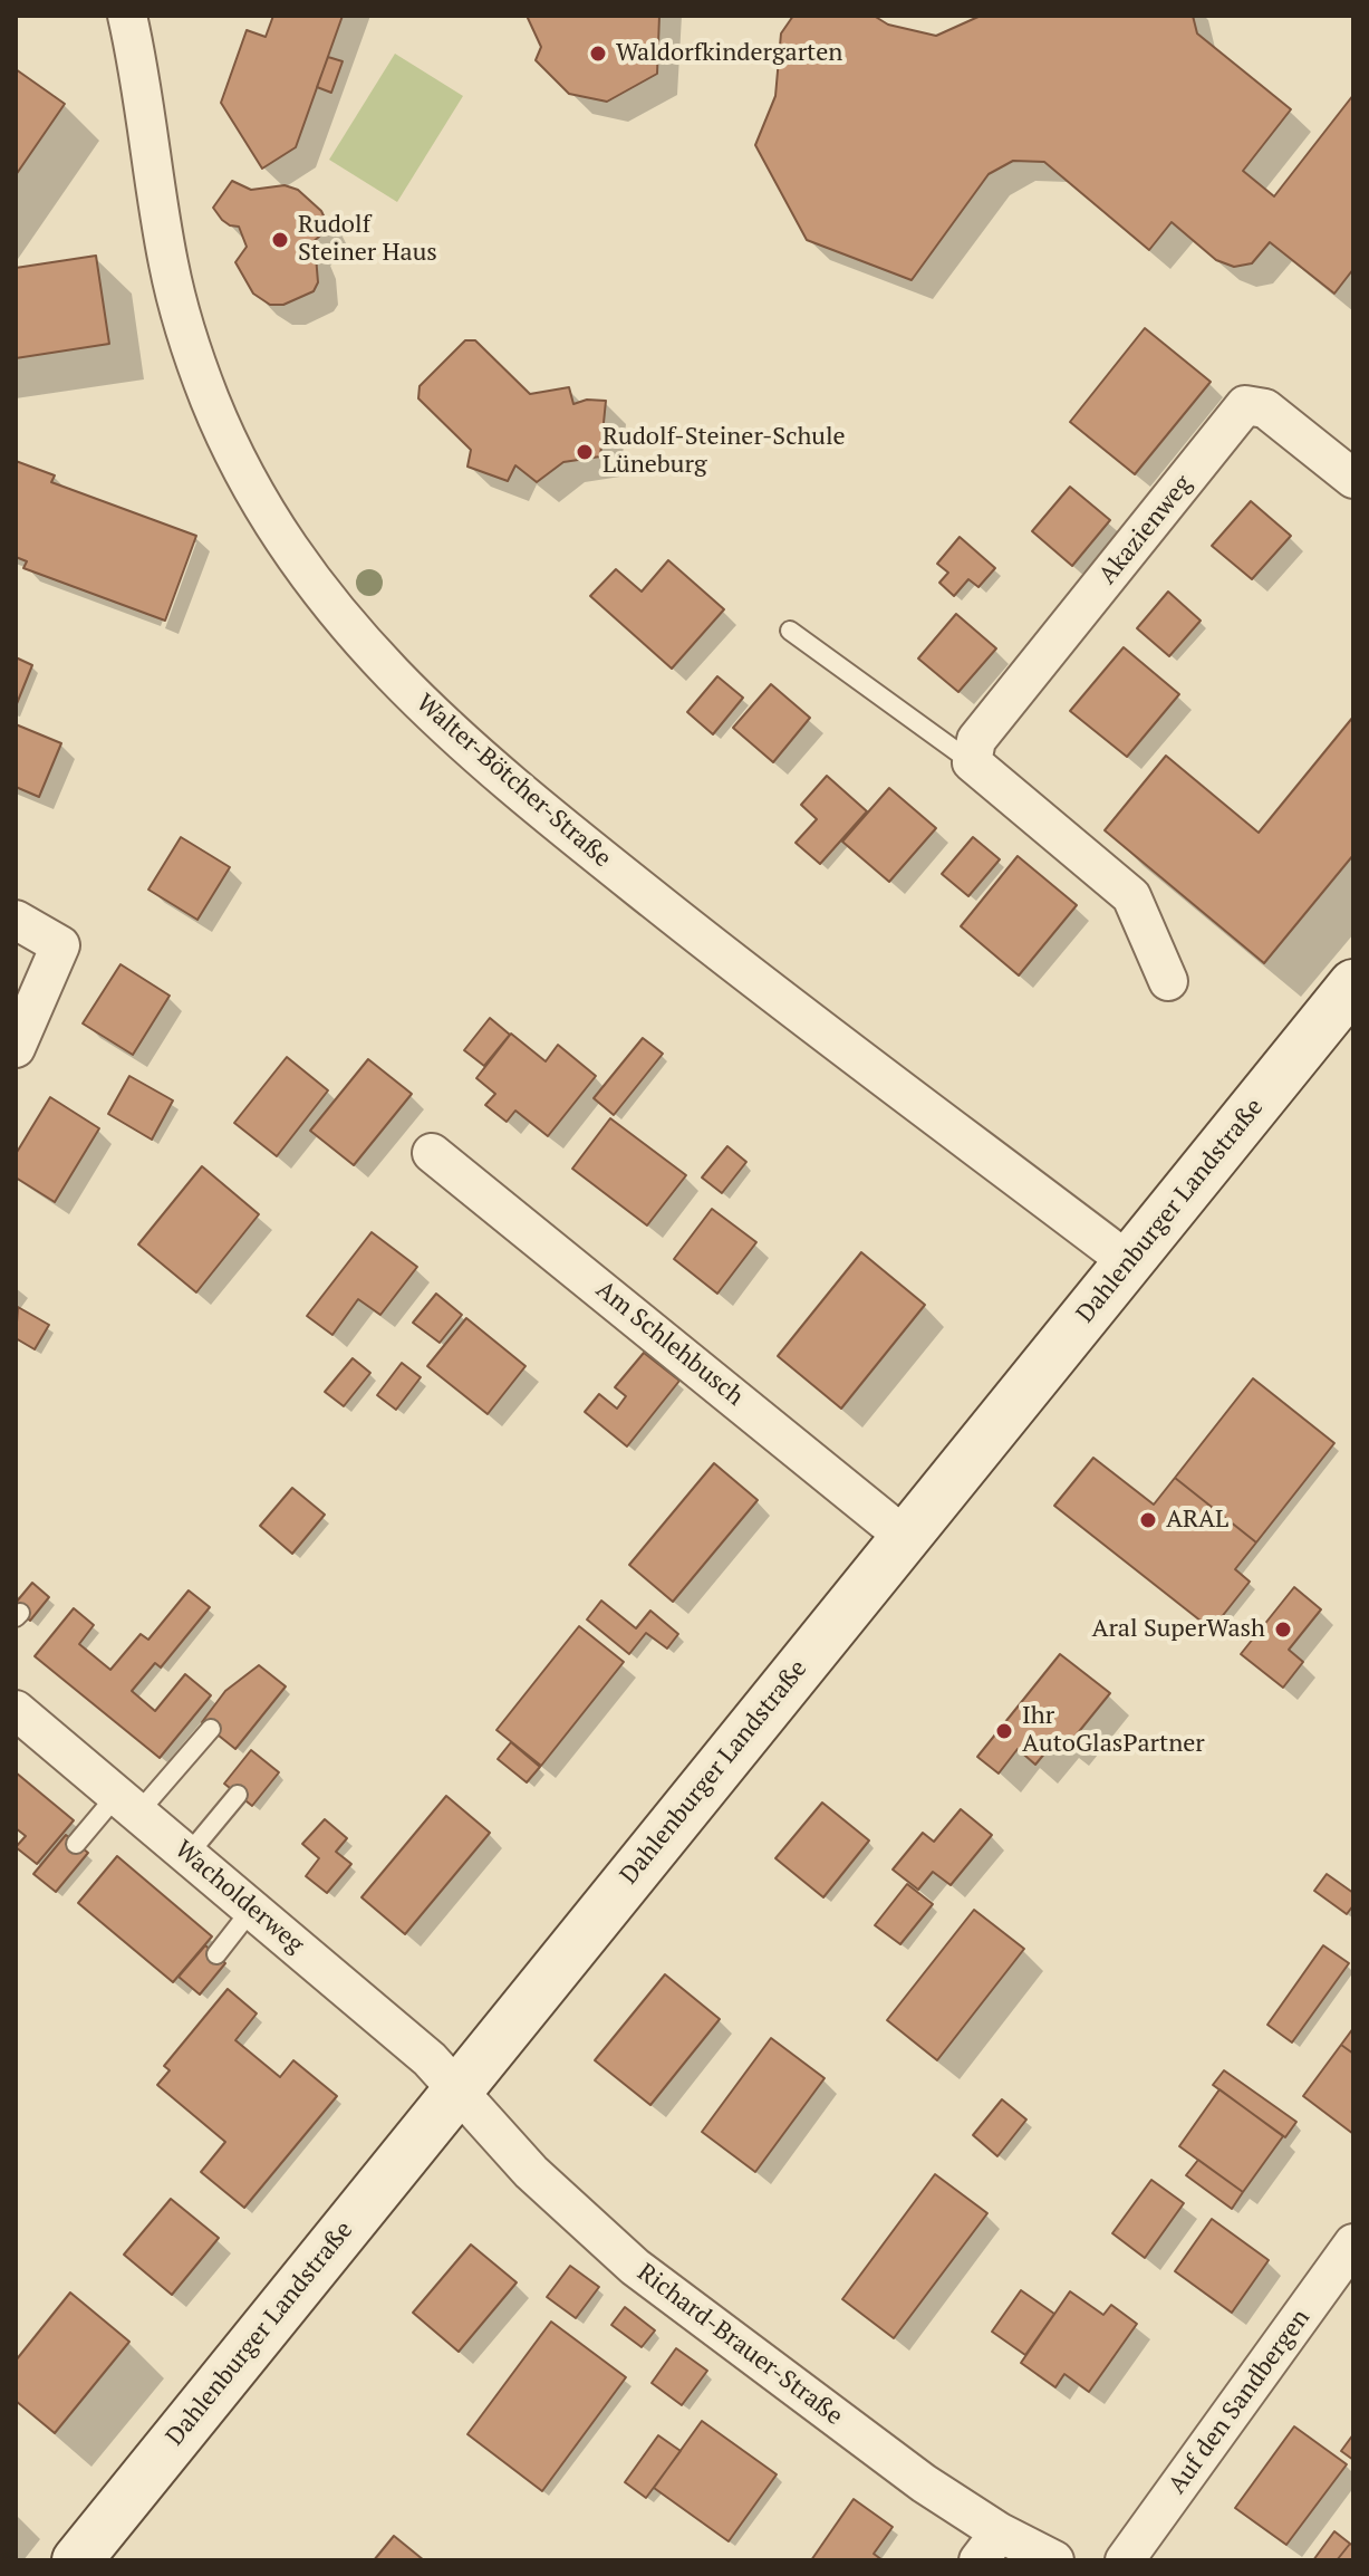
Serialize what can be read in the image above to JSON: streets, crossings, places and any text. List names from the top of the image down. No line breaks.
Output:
{"streets":{"main road":["Dahlenburger Landstraße"],"street":["Akazienweg","Walter-Bötcher-Straße","Am Schlehbusch","Wacholderweg","Richard-Brauer-Straße","Auf den Sandbergen"]},"crossings":[["Walter-Bötcher-Straße","Dahlenburger Landstraße"],["Dahlenburger Landstraße","Am Schlehbusch"],["Dahlenburger Landstraße","Wacholderweg"],["Dahlenburger Landstraße","Richard-Brauer-Straße"],["Wacholderweg","Richard-Brauer-Straße"]],"places":["Waldorfkindergarten","Rudolf Steiner Haus","Rudolf-Steiner-Schule Lüneburg","ARAL","Aral SuperWash","Ihr AutoGlasPartner"]}
